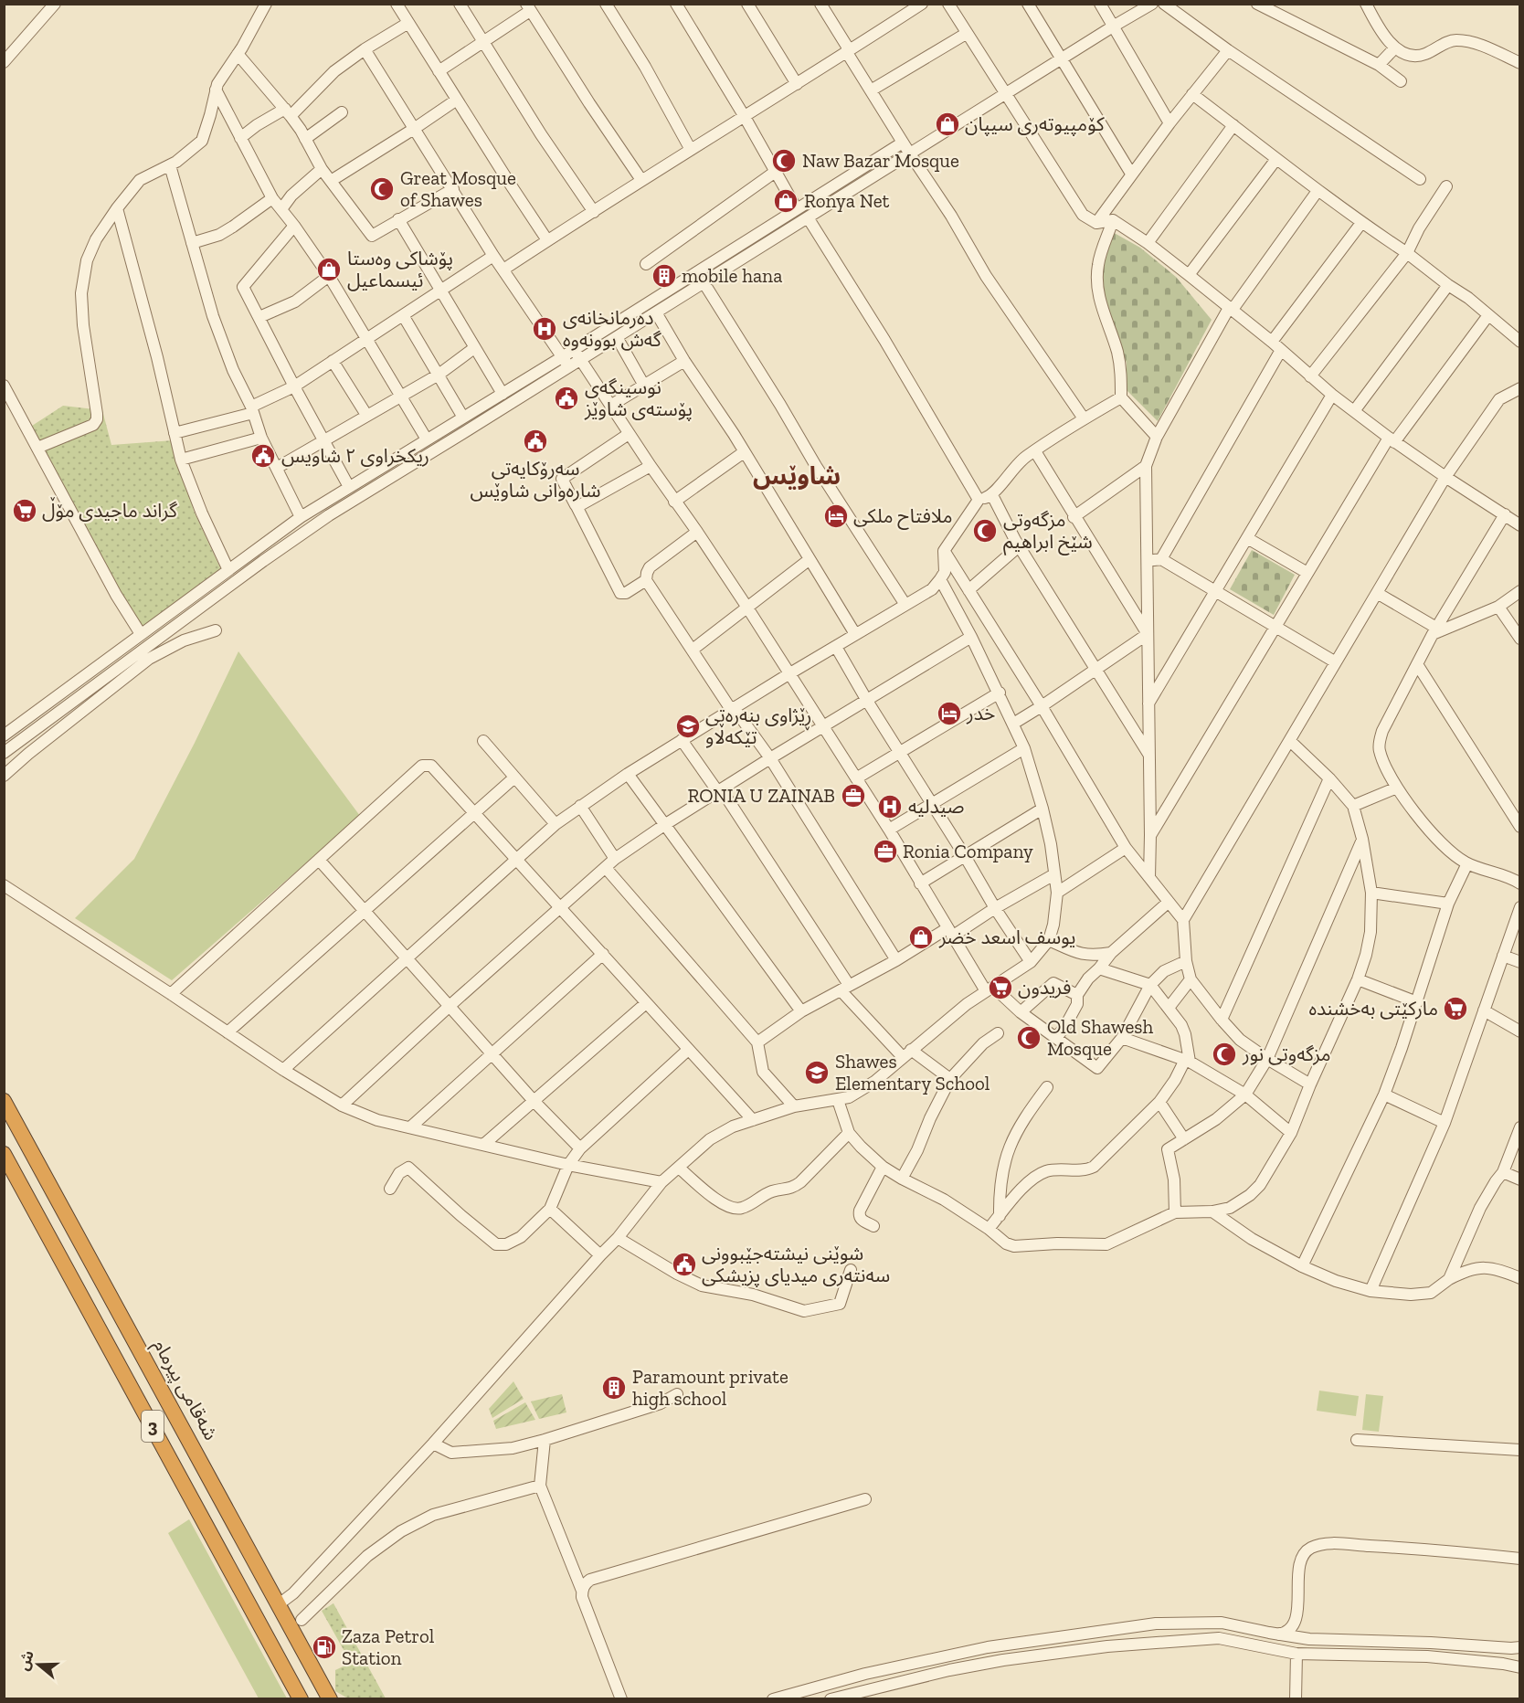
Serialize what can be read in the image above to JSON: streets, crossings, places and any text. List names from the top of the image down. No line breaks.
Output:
{"streets":{"highway":["شەقامی پیرمام","3"]},"districts":["شاوێس"],"places":{"shop":["کۆمپیوتەری سیپان","Ronya Net","پۆشاکی وەستا ئیسماعیل","يوسف اسعد خضر"],"mosque":["Naw Bazar Mosque","Great Mosque of Shawes","مزگەوتی شێخ ابراهیم","Old Shawesh Mosque","مزگەوتی نور"],"building":["mobile hana","Paramount private high school"],"hospital":["دەرمانخانەی گەش بوونەوە","صیدلیە"],"public building":["نوسینگەی پۆستەی شاوێز","سەرۆکایەتی شارەوانی شاوێس","ريكخراوى ۲ شاويس","شوێنی نیشتەجێبوونی سەنتەری میدیای پزیشکی"],"supermarket":["گراند ماجیدی مۆڵ","فريدون","مارکێتی بەخشندە"],"hotel":["ملافتاح ملکی","خدر"],"school or university":["ڕێژاوی بنەرەتی تێکەڵاو","Shawes Elementary School"],"office":["RONIA U ZAINAB","Ronia Company"],"fuel station":["Zaza Petrol Station"]},"north":"left"}
